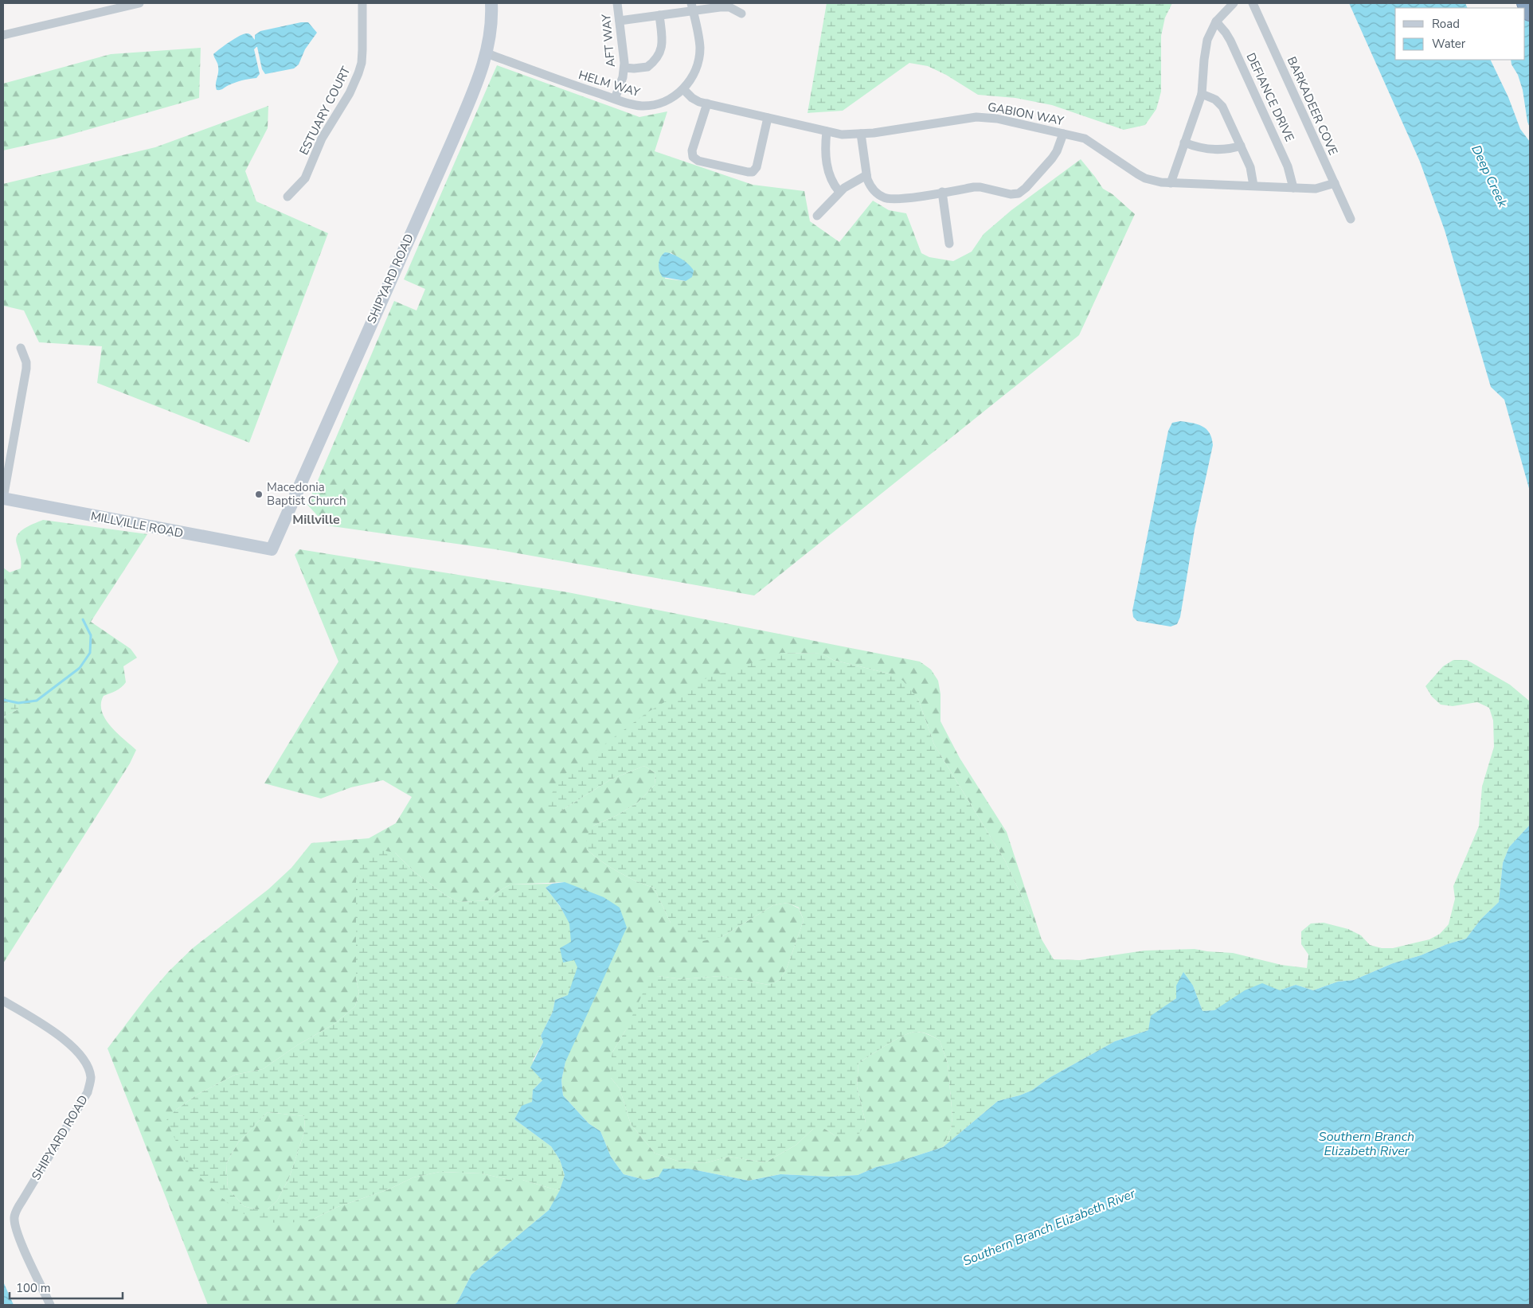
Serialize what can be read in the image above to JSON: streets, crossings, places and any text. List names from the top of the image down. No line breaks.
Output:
{"streets":{"street":["AFT WAY","HELM WAY","DEFIANCE DRIVE","BARKADEER COVE","ESTUARY COURT","GABION WAY","SHIPYARD ROAD","MILLVILLE ROAD"]},"crossings":[["AFT WAY","HELM WAY"],["HELM WAY","GABION WAY"],["HELM WAY","SHIPYARD ROAD"],["DEFIANCE DRIVE","GABION WAY"],["BARKADEER COVE","GABION WAY"],["SHIPYARD ROAD","MILLVILLE ROAD"]],"districts":["Millville"],"water":["Deep Creek","Southern Branch Elizabeth River"],"places":["Macedonia Baptist Church"],"legend":["Road","Water"],"scale_bar":"100 m"}
